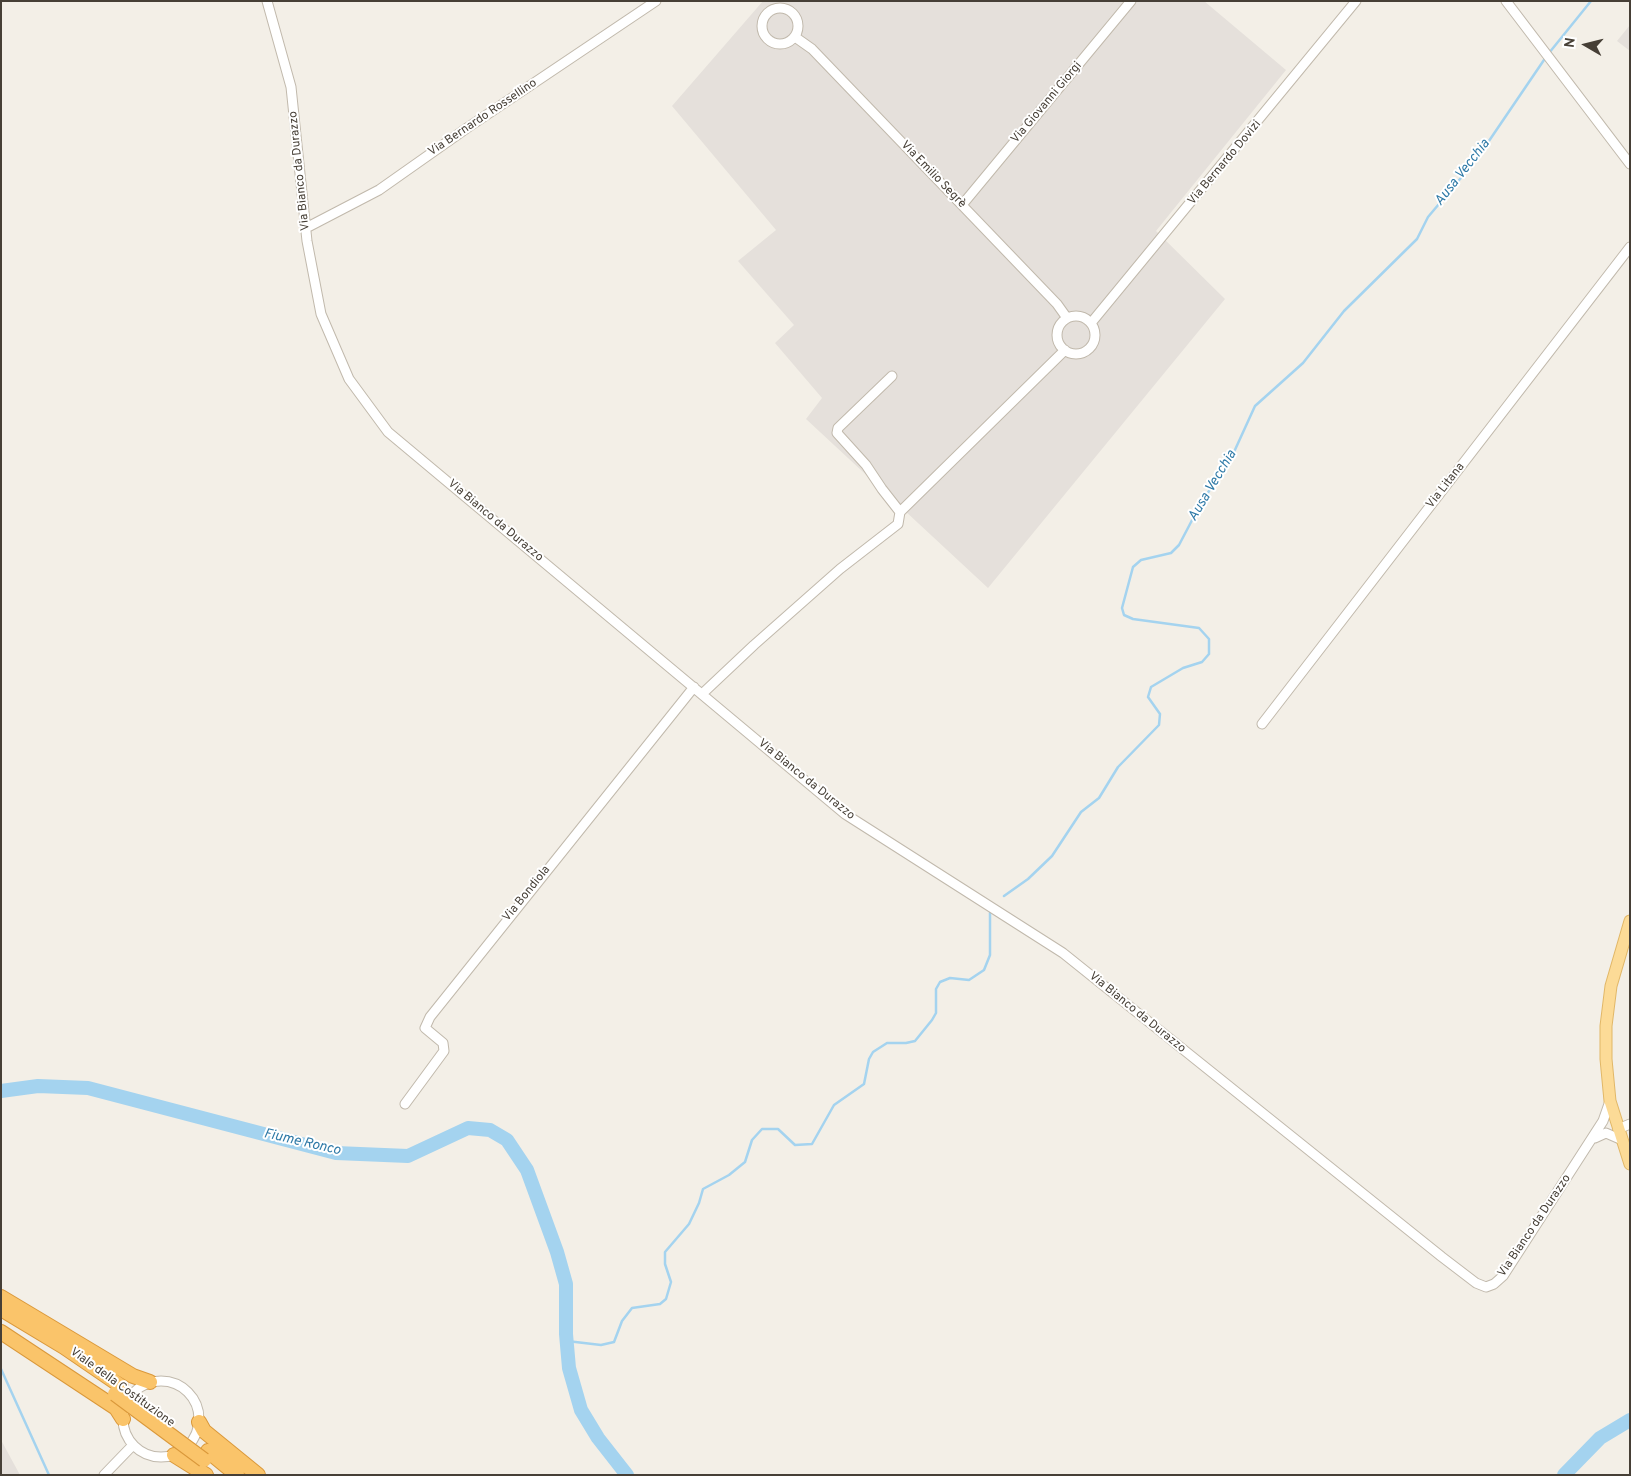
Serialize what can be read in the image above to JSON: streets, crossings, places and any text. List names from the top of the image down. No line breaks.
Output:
{"streets":{"highway":["Viale della Costituzione"],"street":["Via Giovanni Giorgi","Via Bernardo Rossellino","Via Bernardo Dovizi","Via Bianco da Durazzo","Via Emilio Segrè","Via Litana","Via Bondiola"]},"crossings":[["Via Giovanni Giorgi","Via Emilio Segrè"],["Via Bernardo Rossellino","Via Bianco da Durazzo"],["Via Bernardo Dovizi","Via Emilio Segrè"],["Via Bianco da Durazzo","Via Bondiola"]],"water":["Ausa Vecchia","Fiume Ronco"],"north":"left"}
